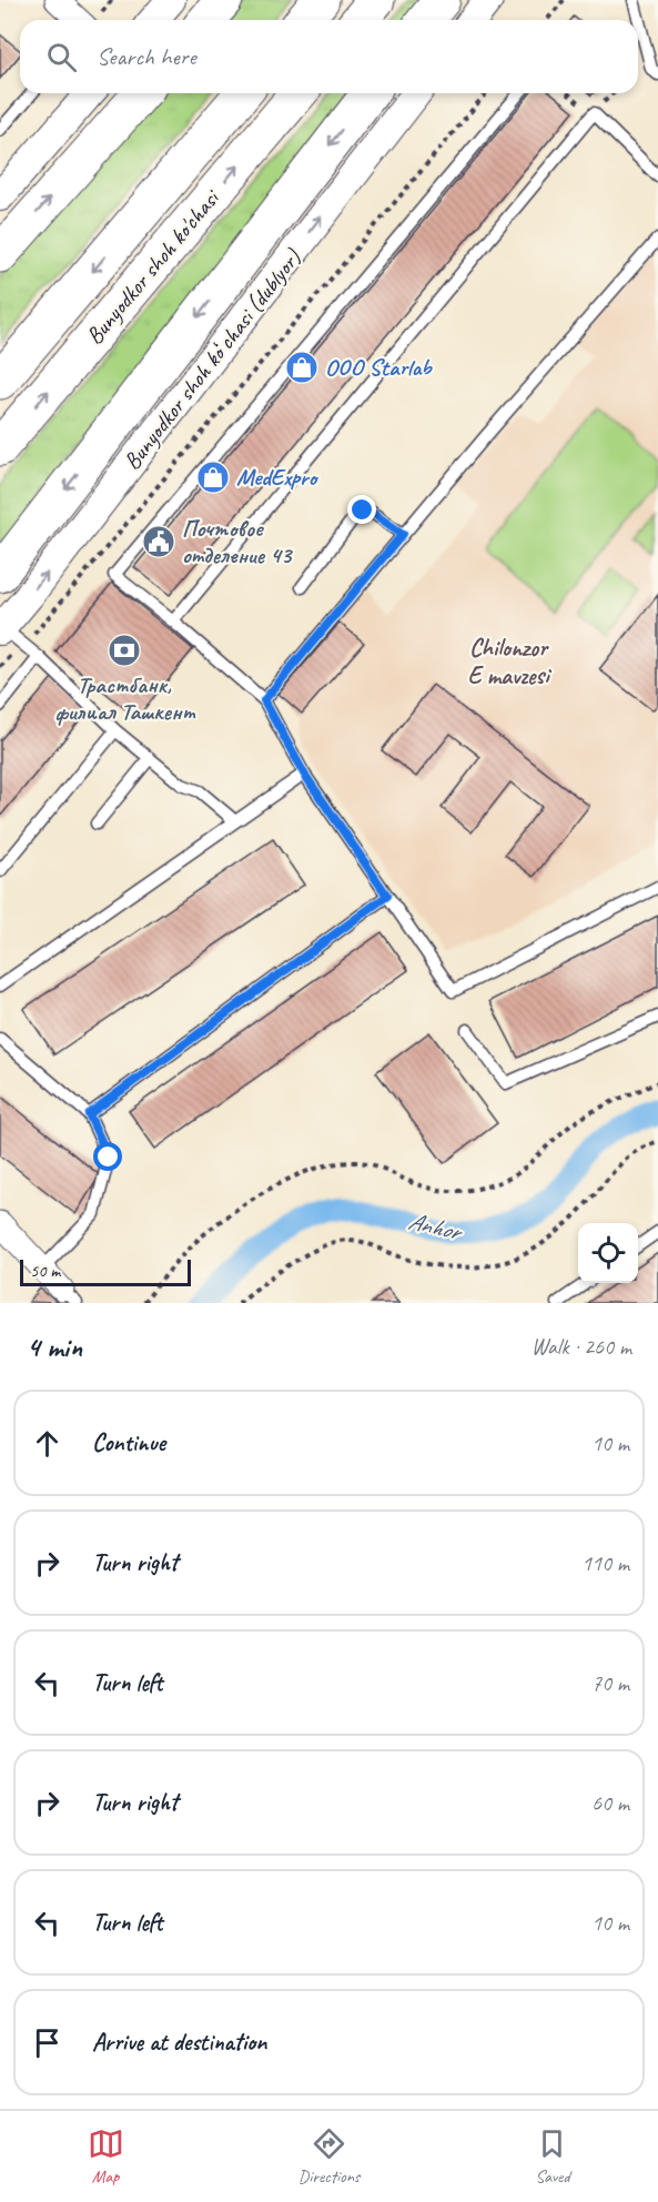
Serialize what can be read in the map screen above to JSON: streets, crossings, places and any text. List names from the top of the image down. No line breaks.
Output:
{"streets":{"main road":["Bunyodkor shoh ko'chasi"],"street":["Bunyodkor shoh koʻchasi (dublyor)"]},"one_way":["Bunyodkor shoh koʻchasi (dublyor)"],"districts":["Chilonzor E mavzesi"],"water":["Anhor"],"places":{"shop":["ООО Starlab","MedExpro"],"public building":["Почтовое отделение 43"],"bank":["Трастбанк, филиал Ташкент"]},"scale_bar":"50 m","page":{"search":"Search here","scale":"50 m","heading":["4 min","Walk · 260 m"],"list":[["Continue","10 m"],["Turn right","110 m"],["Turn left","70 m"],["Turn right","60 m"],["Turn left","10 m"],"Arrive at destination"],"nav":["Map","Directions","Saved"]}}
